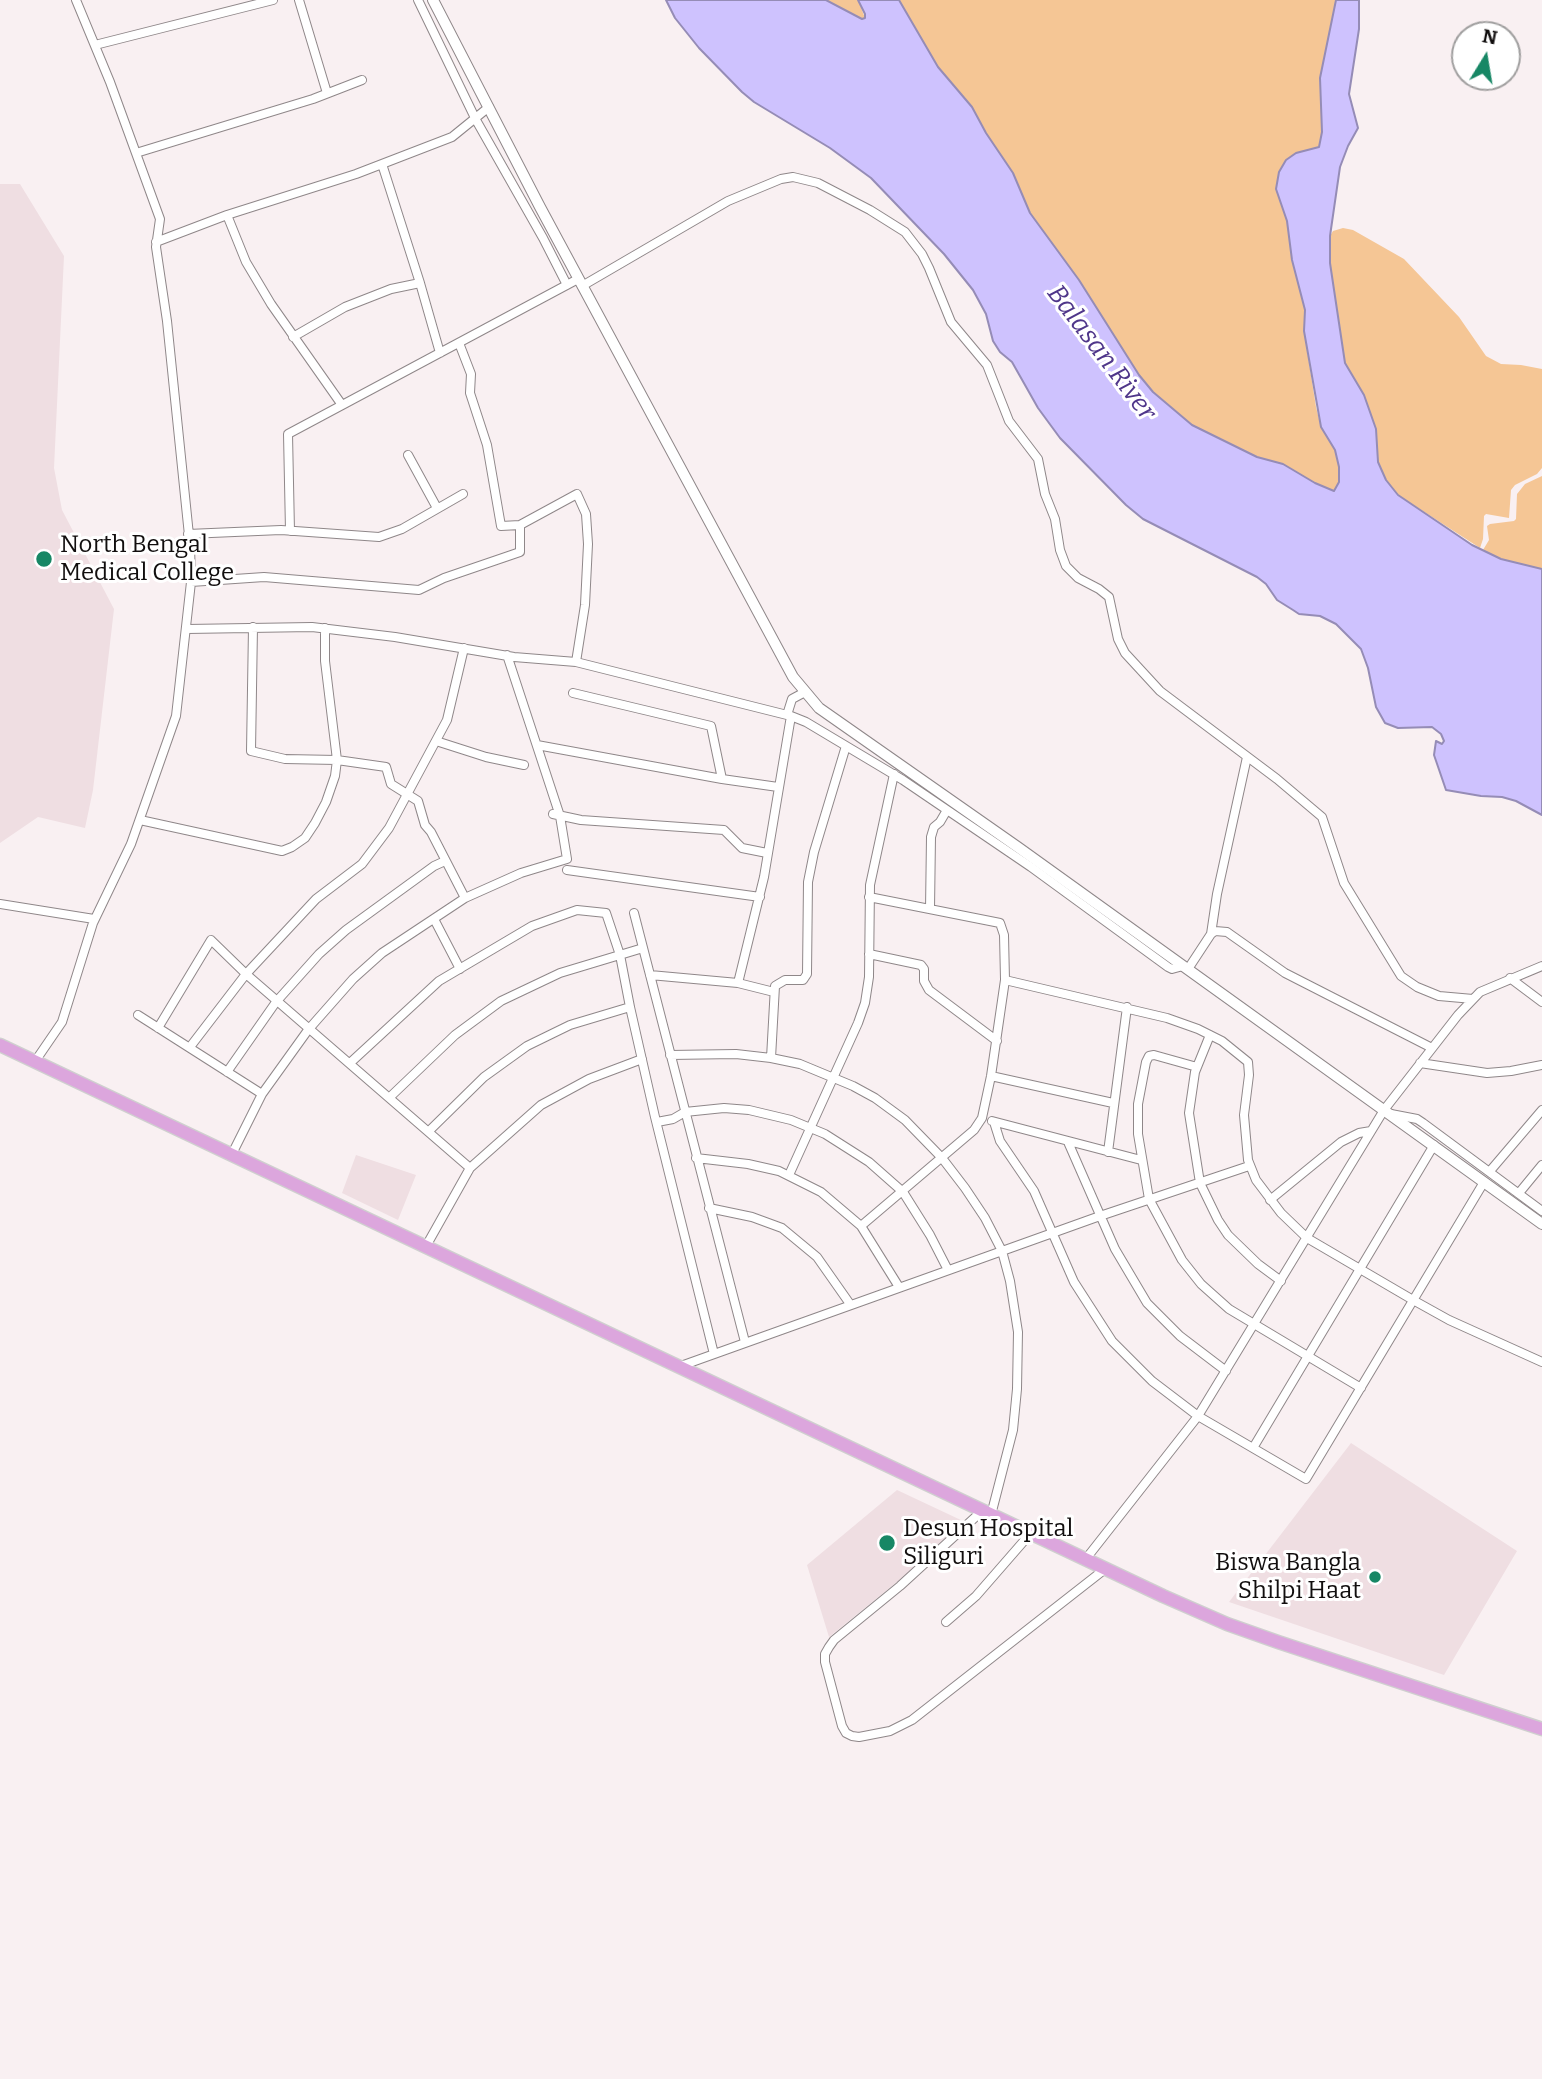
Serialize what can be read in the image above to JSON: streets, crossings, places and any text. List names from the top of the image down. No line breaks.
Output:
{"water":["Balasan River"],"places":["North Bengal Medical College","Desun Hospital Siliguri","Biswa Bangla Shilpi Haat"],"north":"top"}
